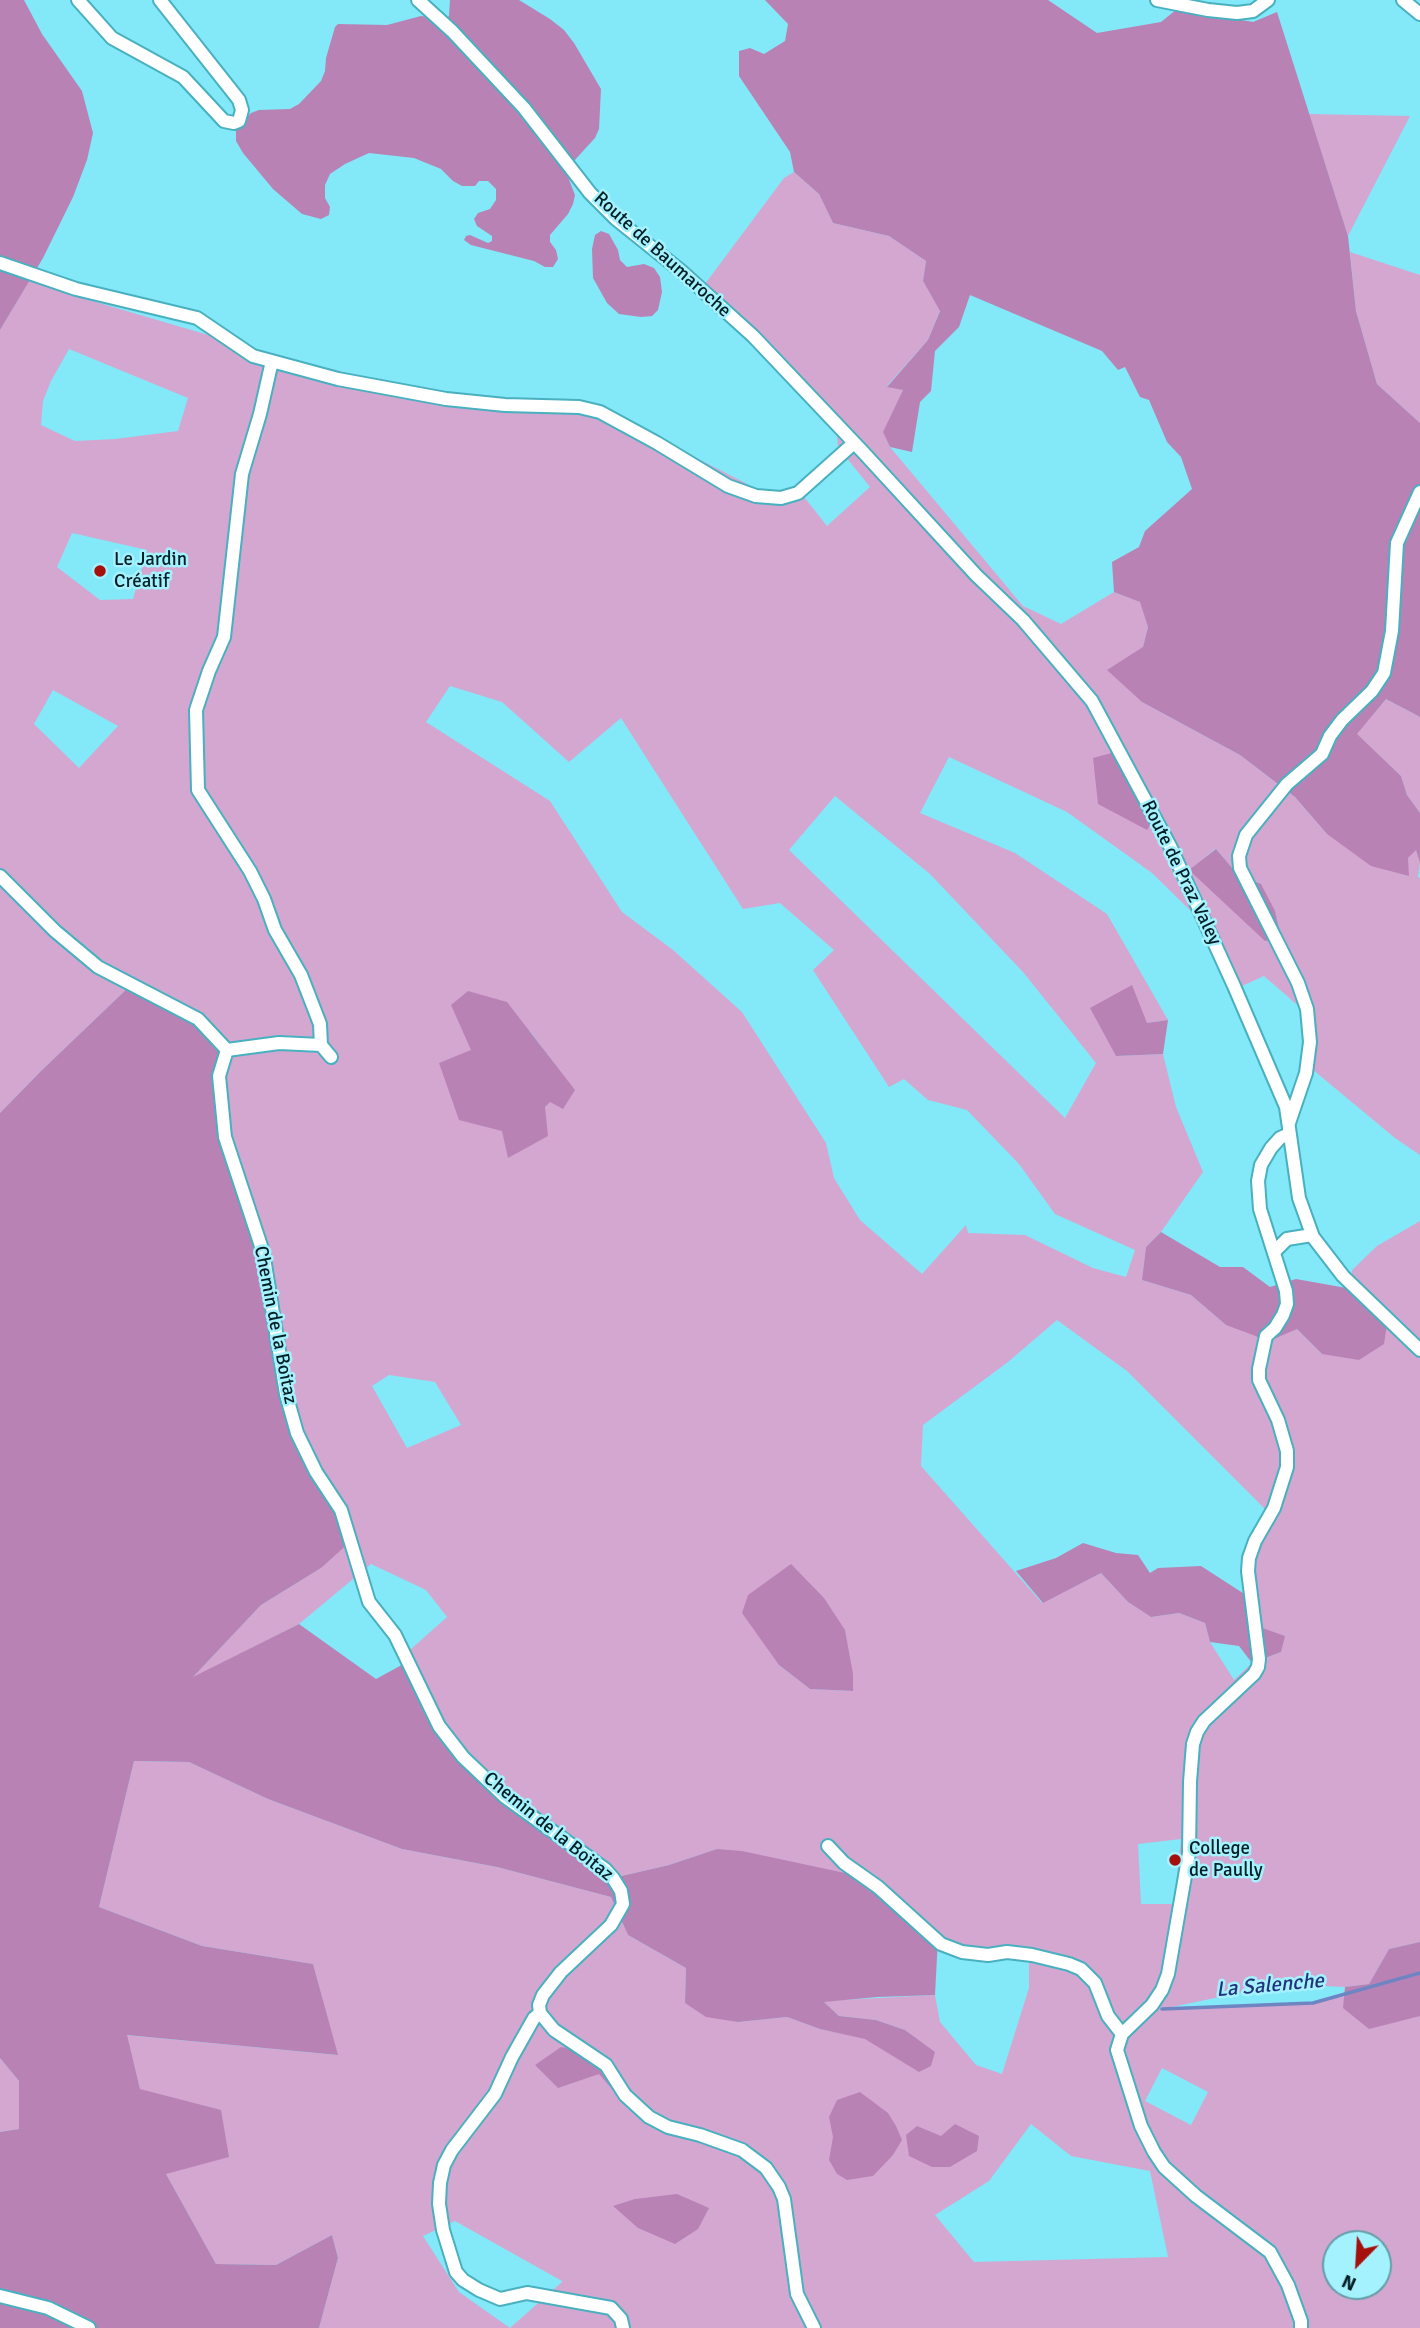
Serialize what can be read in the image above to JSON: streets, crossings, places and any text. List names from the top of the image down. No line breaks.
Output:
{"streets":{"street":["Route de Baumaroche","Route de Praz Valey","Chemin de la Boitaz"]},"crossings":[["Route de Baumaroche","Route de Praz Valey"]],"water":["La Salenche"],"places":["Le Jardin Créatif","College de Paully"],"north":"bottom left"}
